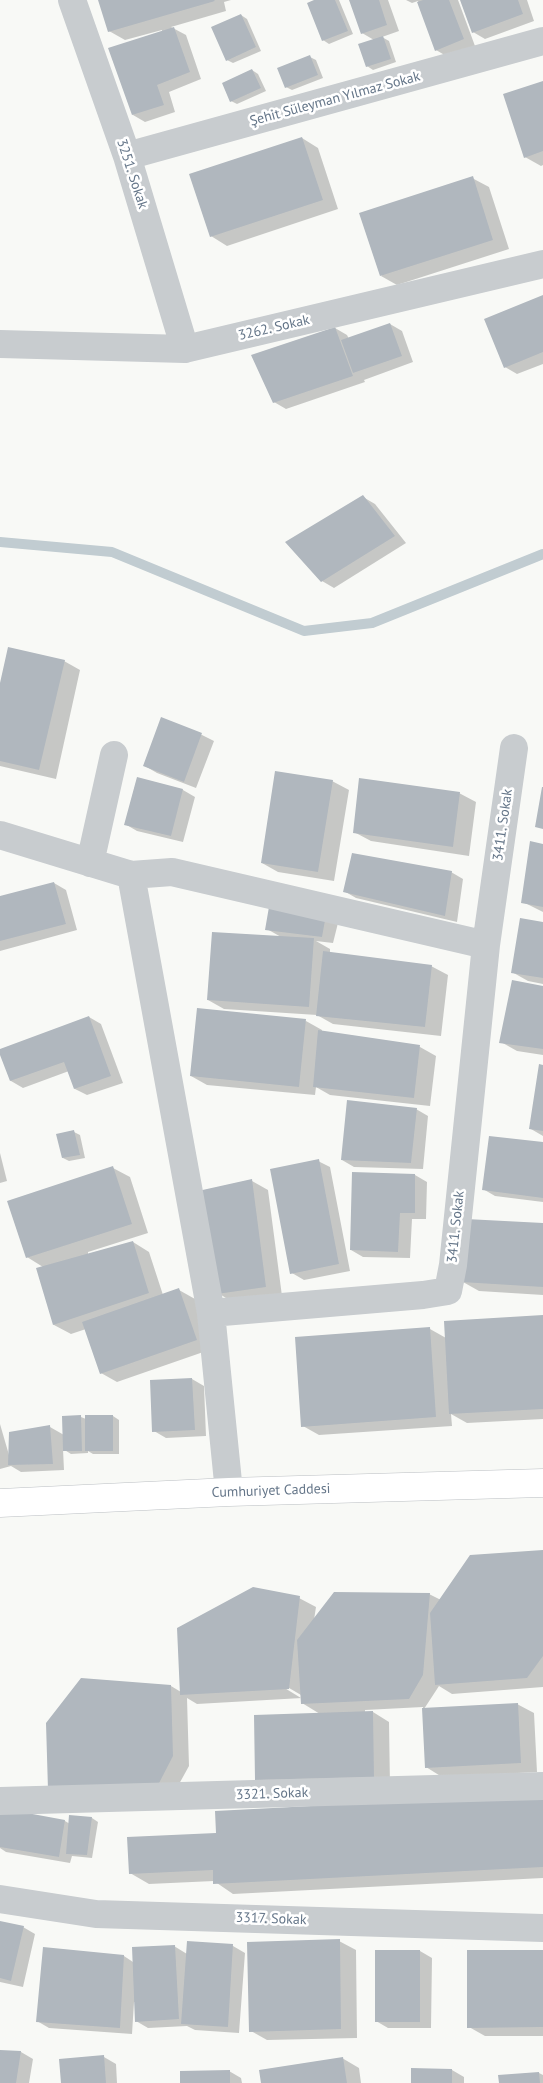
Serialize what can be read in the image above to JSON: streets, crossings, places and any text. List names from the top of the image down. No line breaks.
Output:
{"streets":{"main road":["Cumhuriyet Caddesi"],"street":["Şehit Süleyman Yılmaz Sokak","3251. Sokak","3262. Sokak","3411. Sokak","3321. Sokak","3317. Sokak"]},"crossings":[["Şehit Süleyman Yılmaz Sokak","3251. Sokak"],["3251. Sokak","3262. Sokak"]]}
